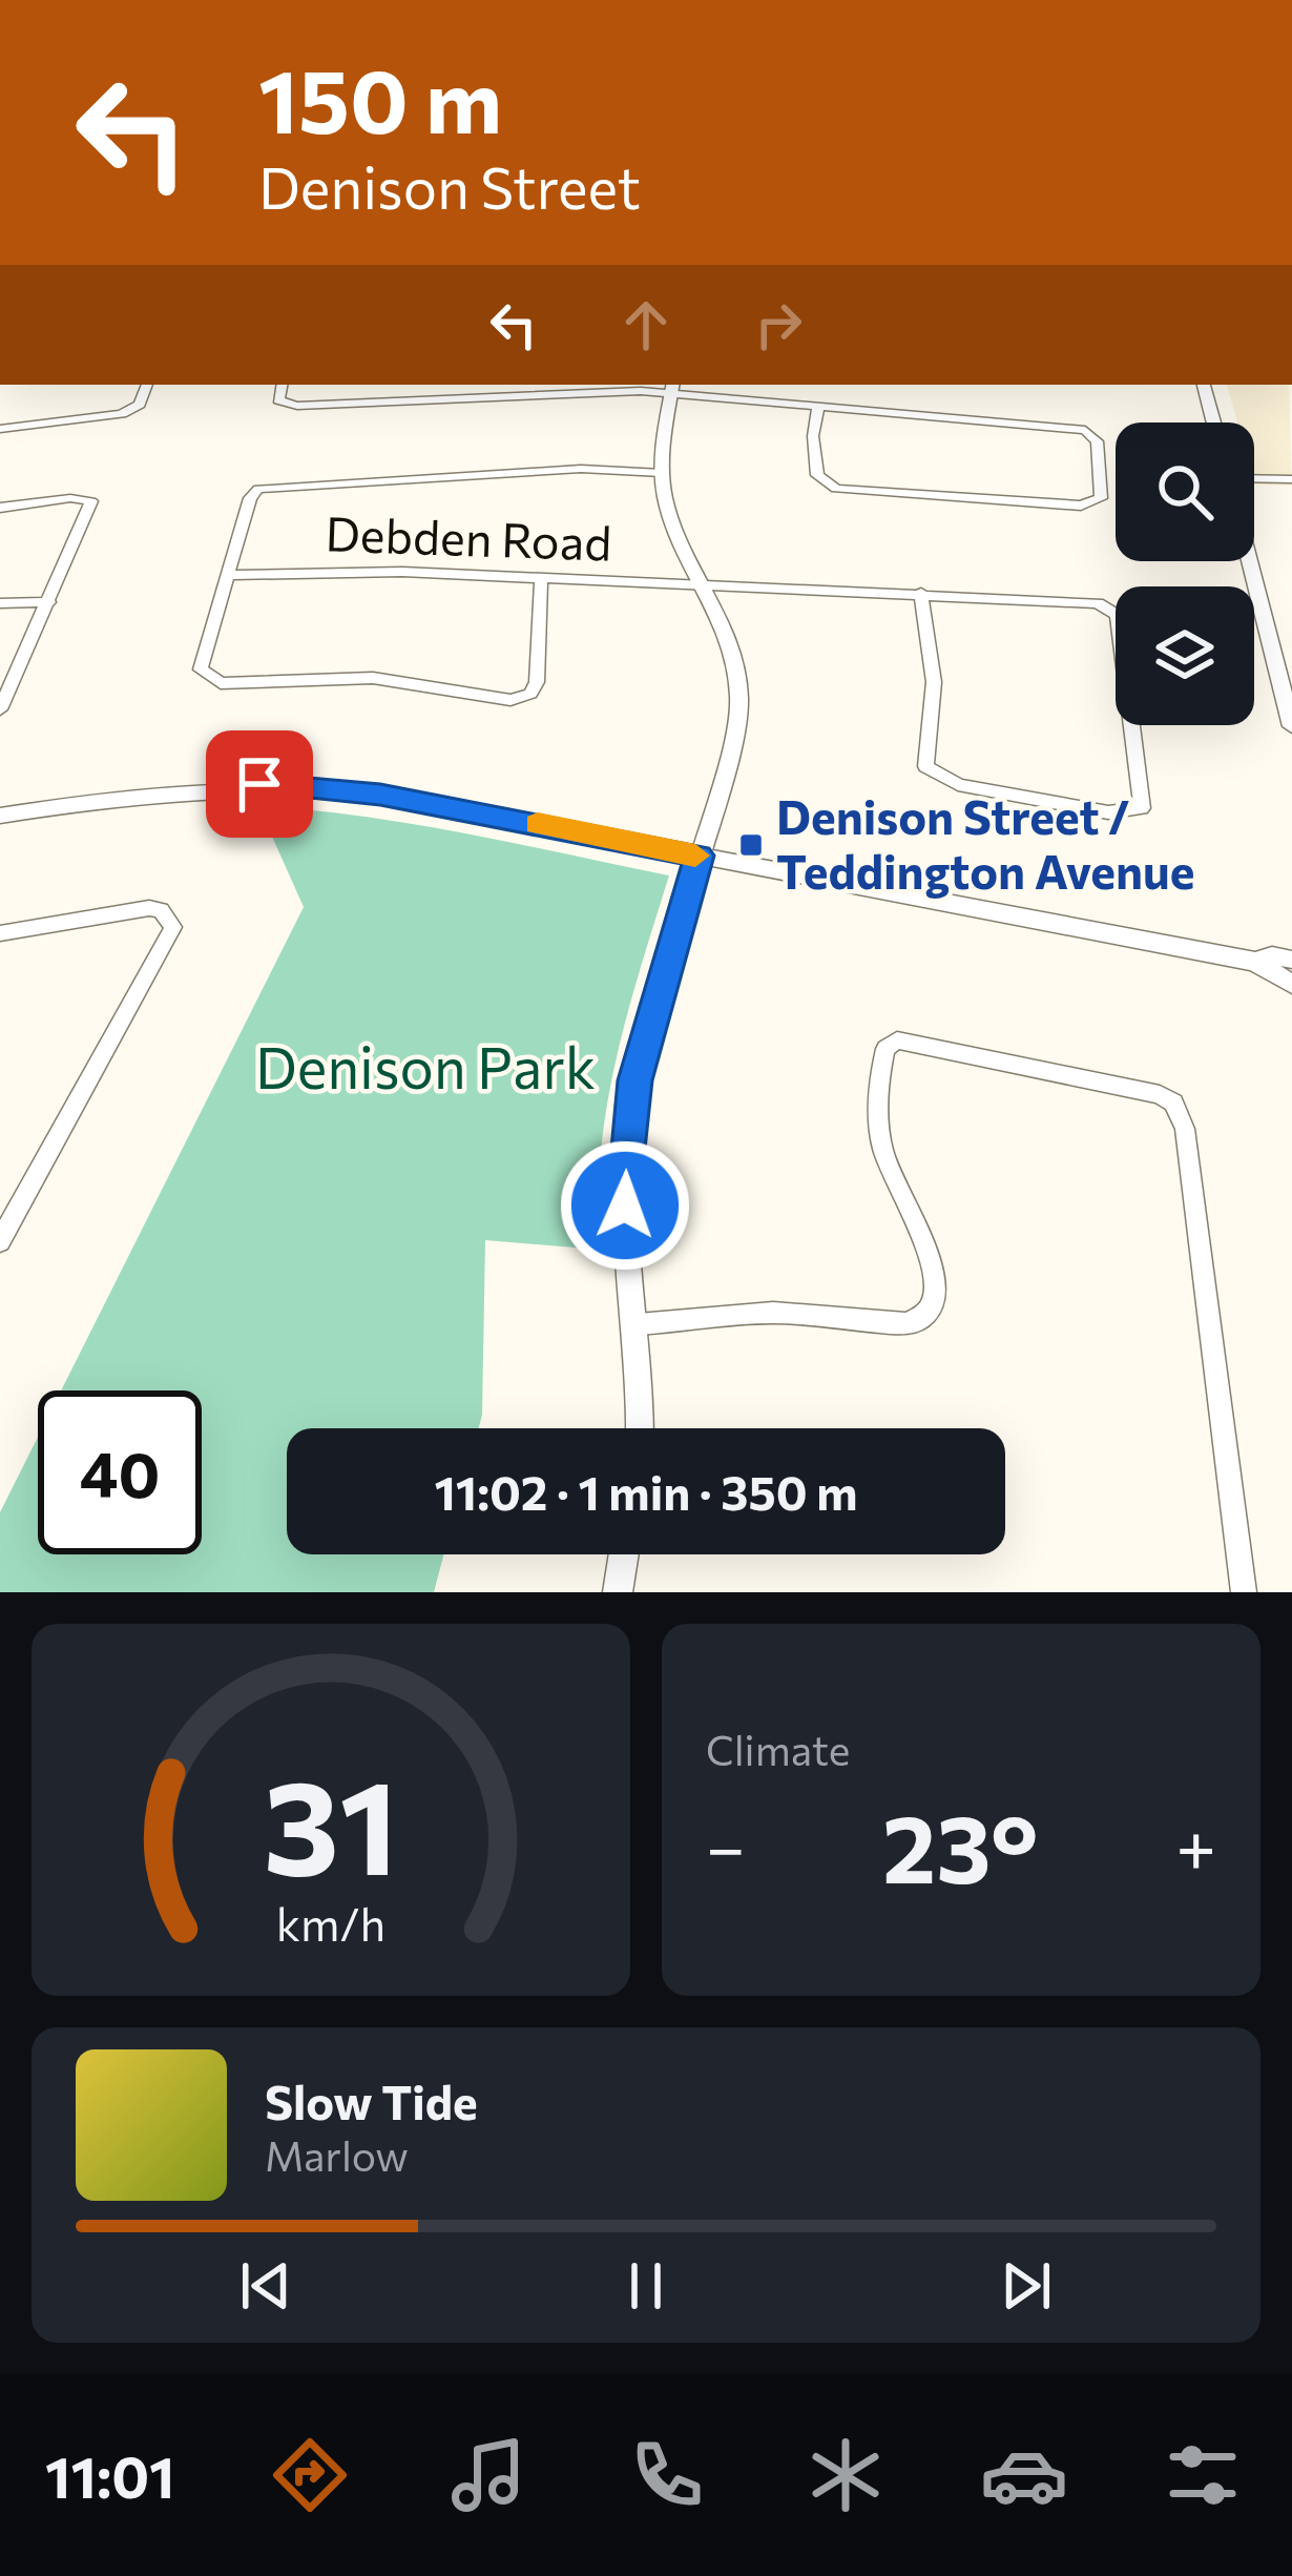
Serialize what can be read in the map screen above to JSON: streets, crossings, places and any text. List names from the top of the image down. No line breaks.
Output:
{"streets":{"street":["Debden Road"]},"parks":["Denison Park"],"places":{"transit":["Denison Street / Teddington Avenue"]},"page":{"turn":["150 m","Denison Street"],"limit":"40","trip":"11:02 · 1 min · 350 m","tile":"Climate","heat":["−","23°","+"],"song":["Slow Tide","Marlow"],"tabs":"11:01","gauge":["31","km/h"]}}
